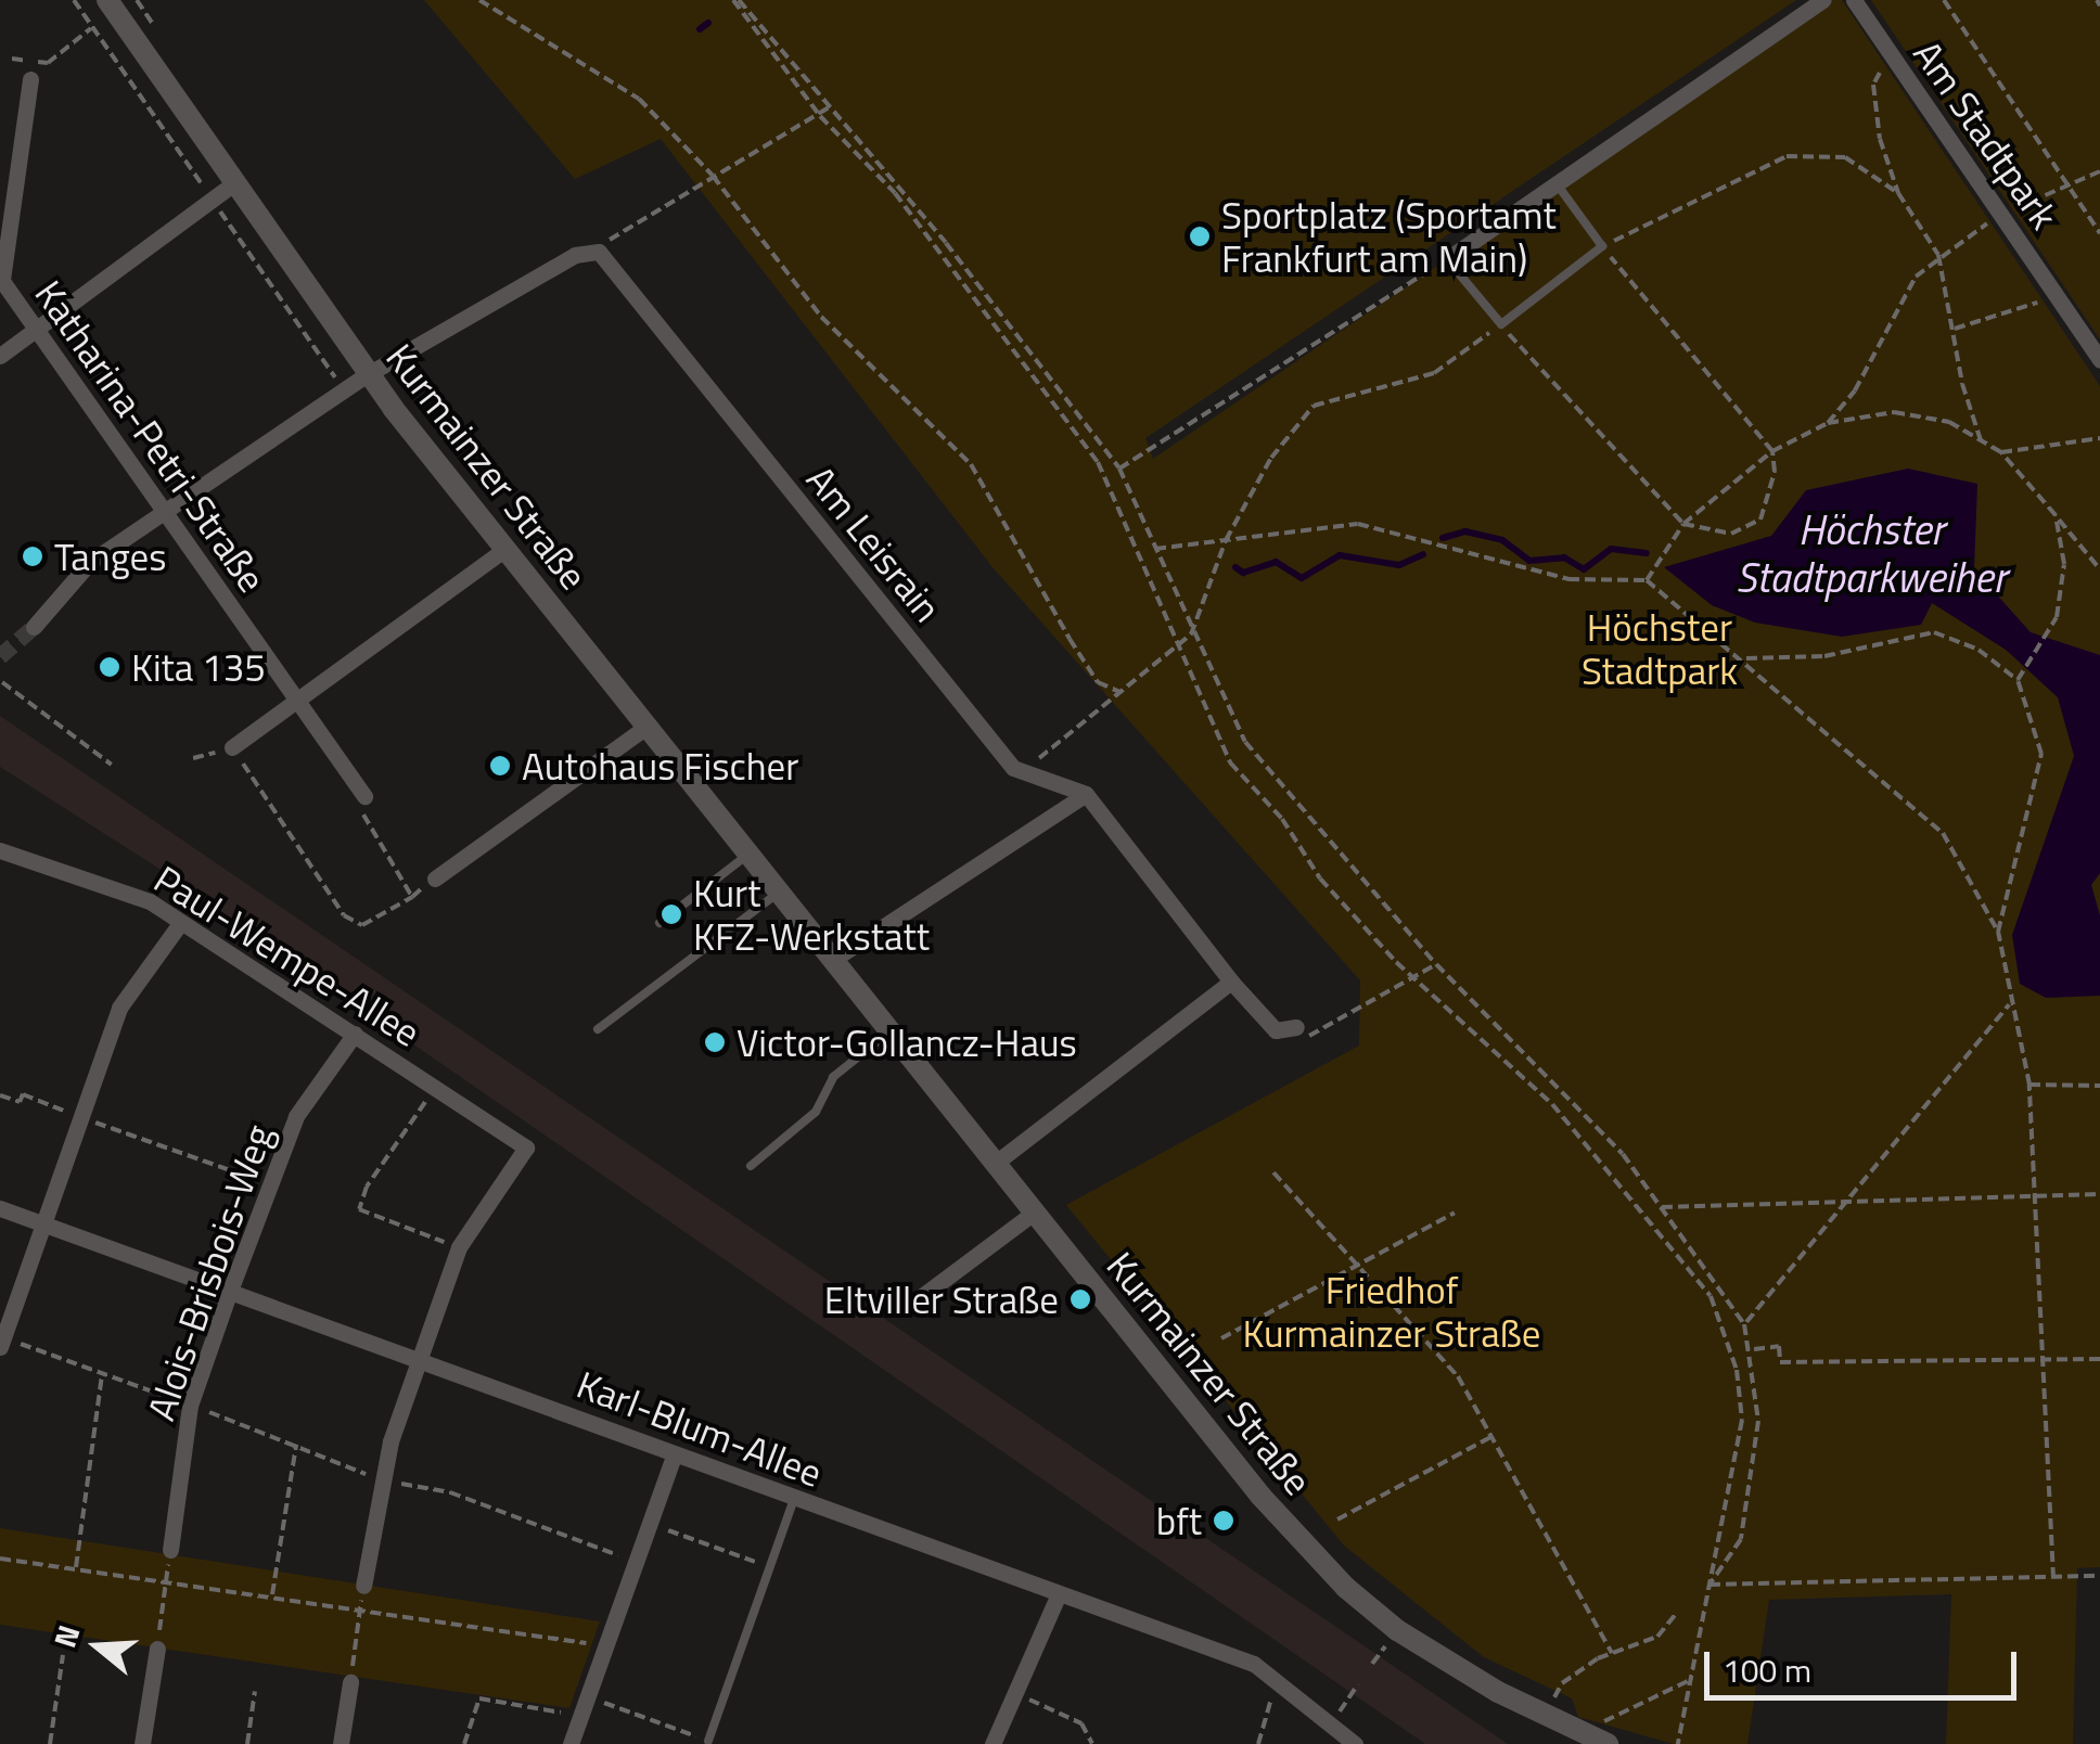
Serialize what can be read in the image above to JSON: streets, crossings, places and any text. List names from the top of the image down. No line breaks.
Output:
{"streets":{"main road":["Kurmainzer Straße"],"street":["Am Stadtpark","Katharina-Petri-Straße","Am Leisrain","Paul-Wempe-Allee","Alois-Brisbois-Weg","Karl-Blum-Allee"]},"crossings":[["Paul-Wempe-Allee","Alois-Brisbois-Weg"],["Alois-Brisbois-Weg","Karl-Blum-Allee"]],"water":["Höchster Stadtparkweiher"],"parks":["Höchster Stadtpark","Friedhof Kurmainzer Straße"],"places":["Sportplatz (Sportamt Frankfurt am Main)","Tanges","Kita 135","Autohaus Fischer","Kurt KFZ-Werkstatt","Victor-Gollancz-Haus","Eltviller Straße","bft"],"scale_bar":"100 m","north":"left"}
